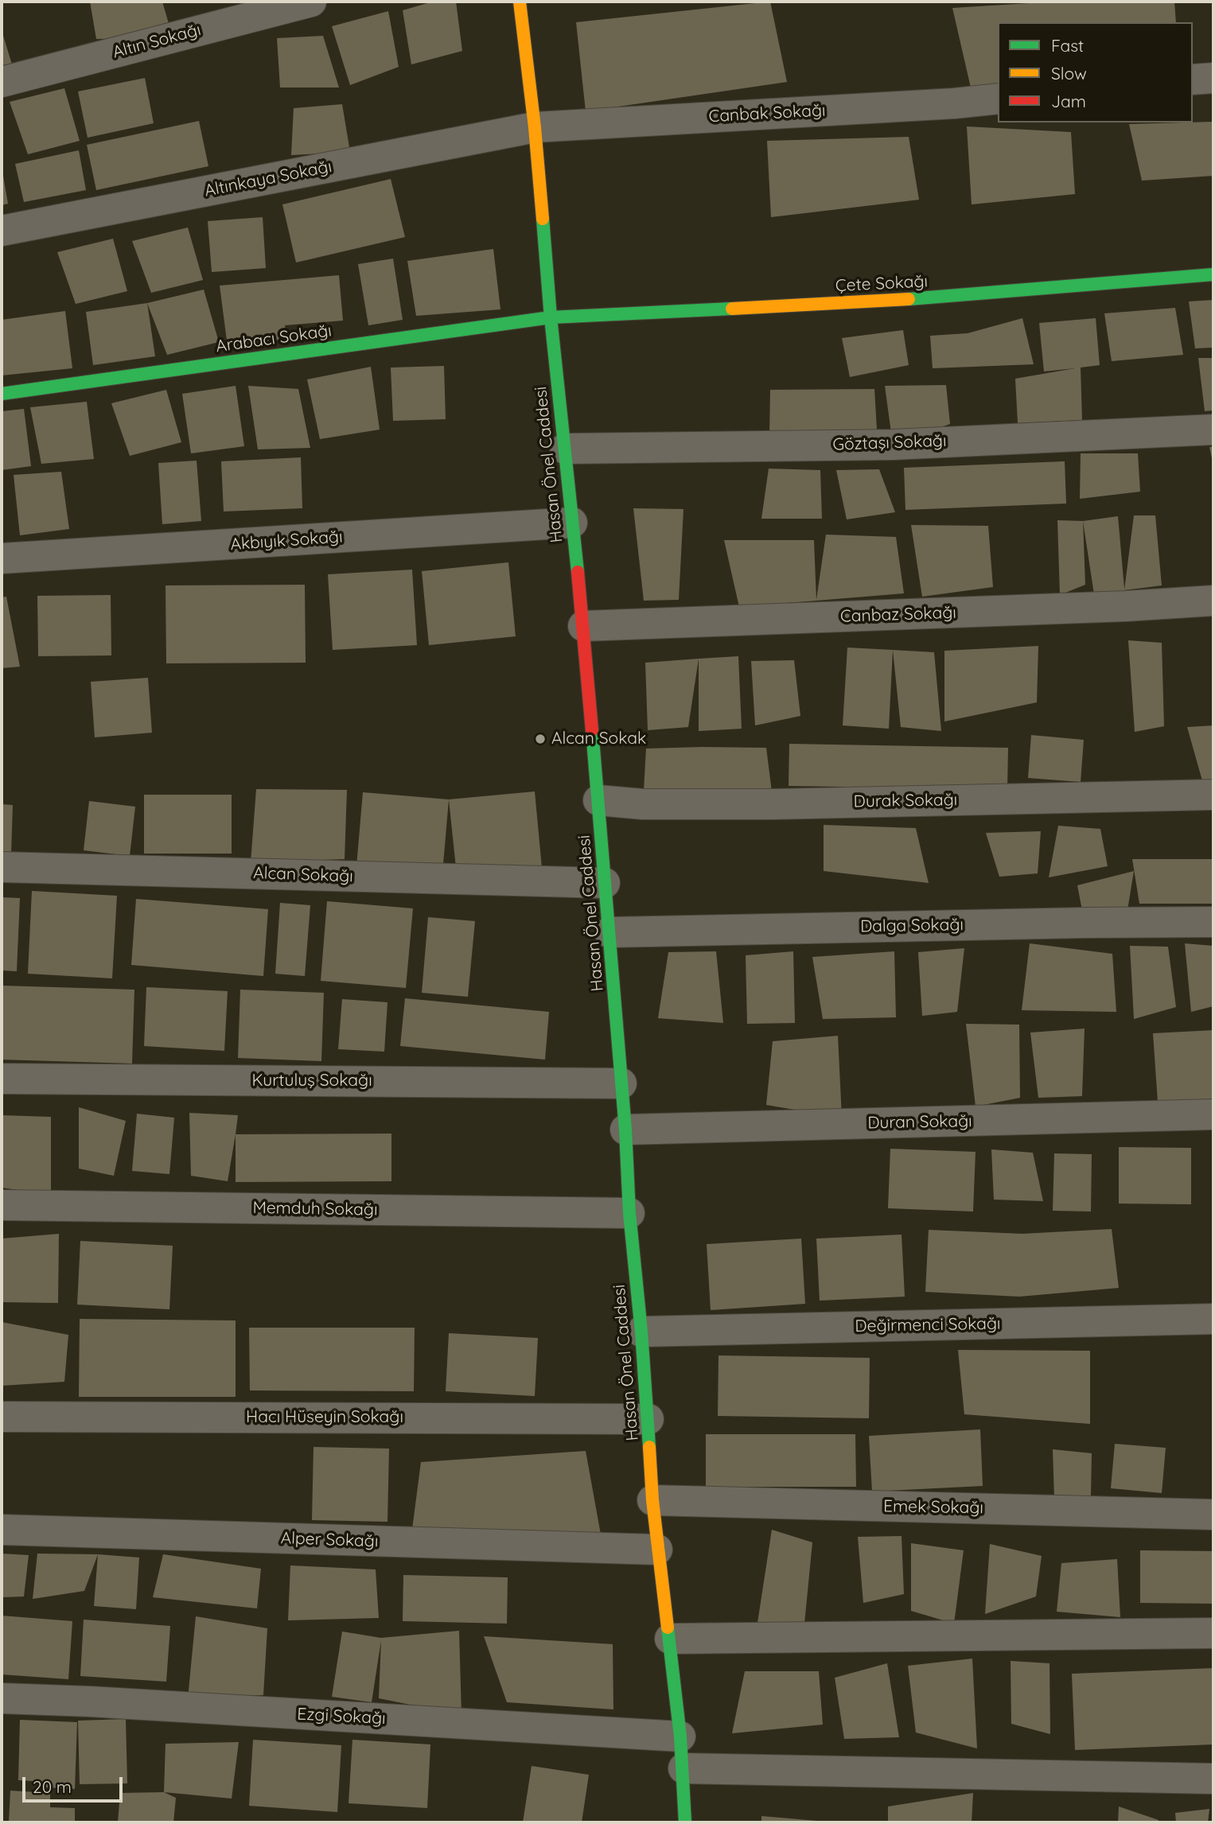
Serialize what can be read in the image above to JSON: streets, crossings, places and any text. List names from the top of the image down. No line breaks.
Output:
{"streets":{"main road":["Çete Sokağı","Arabacı Sokağı","Hasan Önel Caddesi"],"street":["Altın Sokağı","Canbak Sokağı","Altınkaya Sokağı","Göztaşı Sokağı","Akbıyık Sokağı","Canbaz Sokağı","Durak Sokağı","Alcan Sokağı","Dalga Sokağı","Kurtuluş Sokağı","Duran Sokağı","Memduh Sokağı","Değirmenci Sokağı","Hacı Hüseyin Sokağı","Emek Sokağı","Alper Sokağı","Ezgi Sokağı"]},"crossings":[["Canbak Sokağı","Altınkaya Sokağı"],["Canbak Sokağı","Hasan Önel Caddesi"],["Altınkaya Sokağı","Hasan Önel Caddesi"],["Çete Sokağı","Arabacı Sokağı"],["Çete Sokağı","Hasan Önel Caddesi"],["Arabacı Sokağı","Hasan Önel Caddesi"],["Göztaşı Sokağı","Hasan Önel Caddesi"],["Hasan Önel Caddesi","Akbıyık Sokağı"],["Hasan Önel Caddesi","Canbaz Sokağı"],["Hasan Önel Caddesi","Durak Sokağı"],["Hasan Önel Caddesi","Alcan Sokağı"],["Hasan Önel Caddesi","Dalga Sokağı"],["Hasan Önel Caddesi","Kurtuluş Sokağı"],["Hasan Önel Caddesi","Duran Sokağı"],["Hasan Önel Caddesi","Memduh Sokağı"],["Hasan Önel Caddesi","Değirmenci Sokağı"],["Hasan Önel Caddesi","Hacı Hüseyin Sokağı"],["Hasan Önel Caddesi","Emek Sokağı"],["Hasan Önel Caddesi","Alper Sokağı"],["Hasan Önel Caddesi","Ezgi Sokağı"]],"places":["Alcan Sokak"],"legend":["Fast","Slow","Jam"],"scale_bar":"20 m"}
